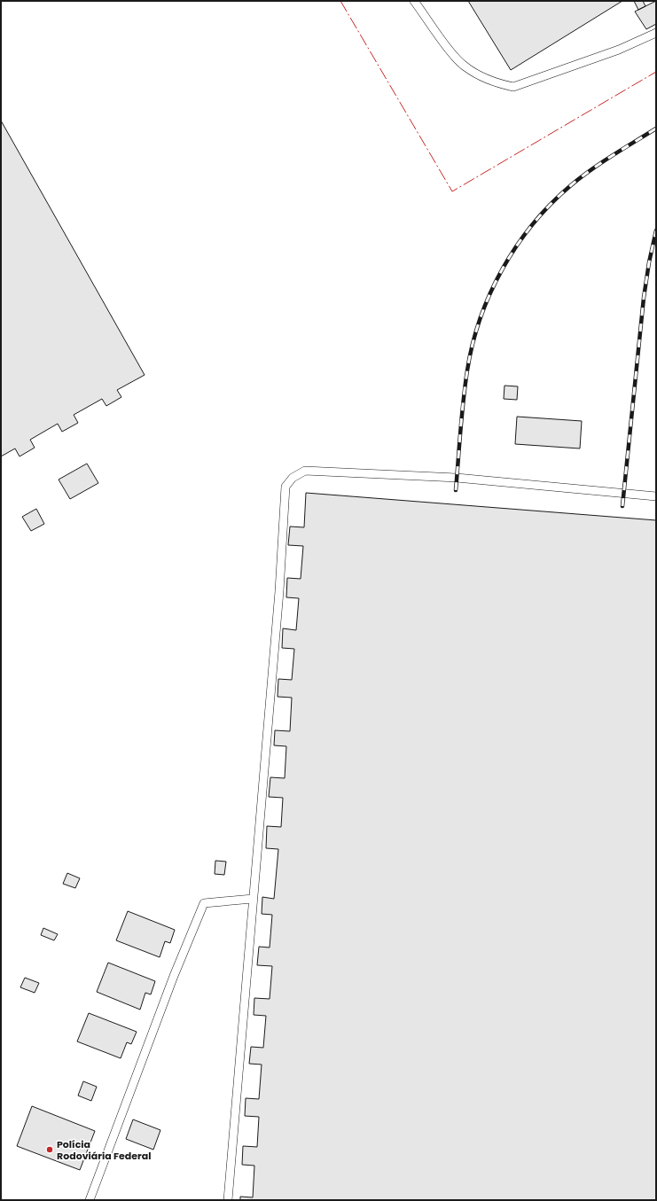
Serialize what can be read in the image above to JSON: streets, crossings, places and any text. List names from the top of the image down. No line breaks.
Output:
{"places":["Polícia Rodoviária Federal"]}
